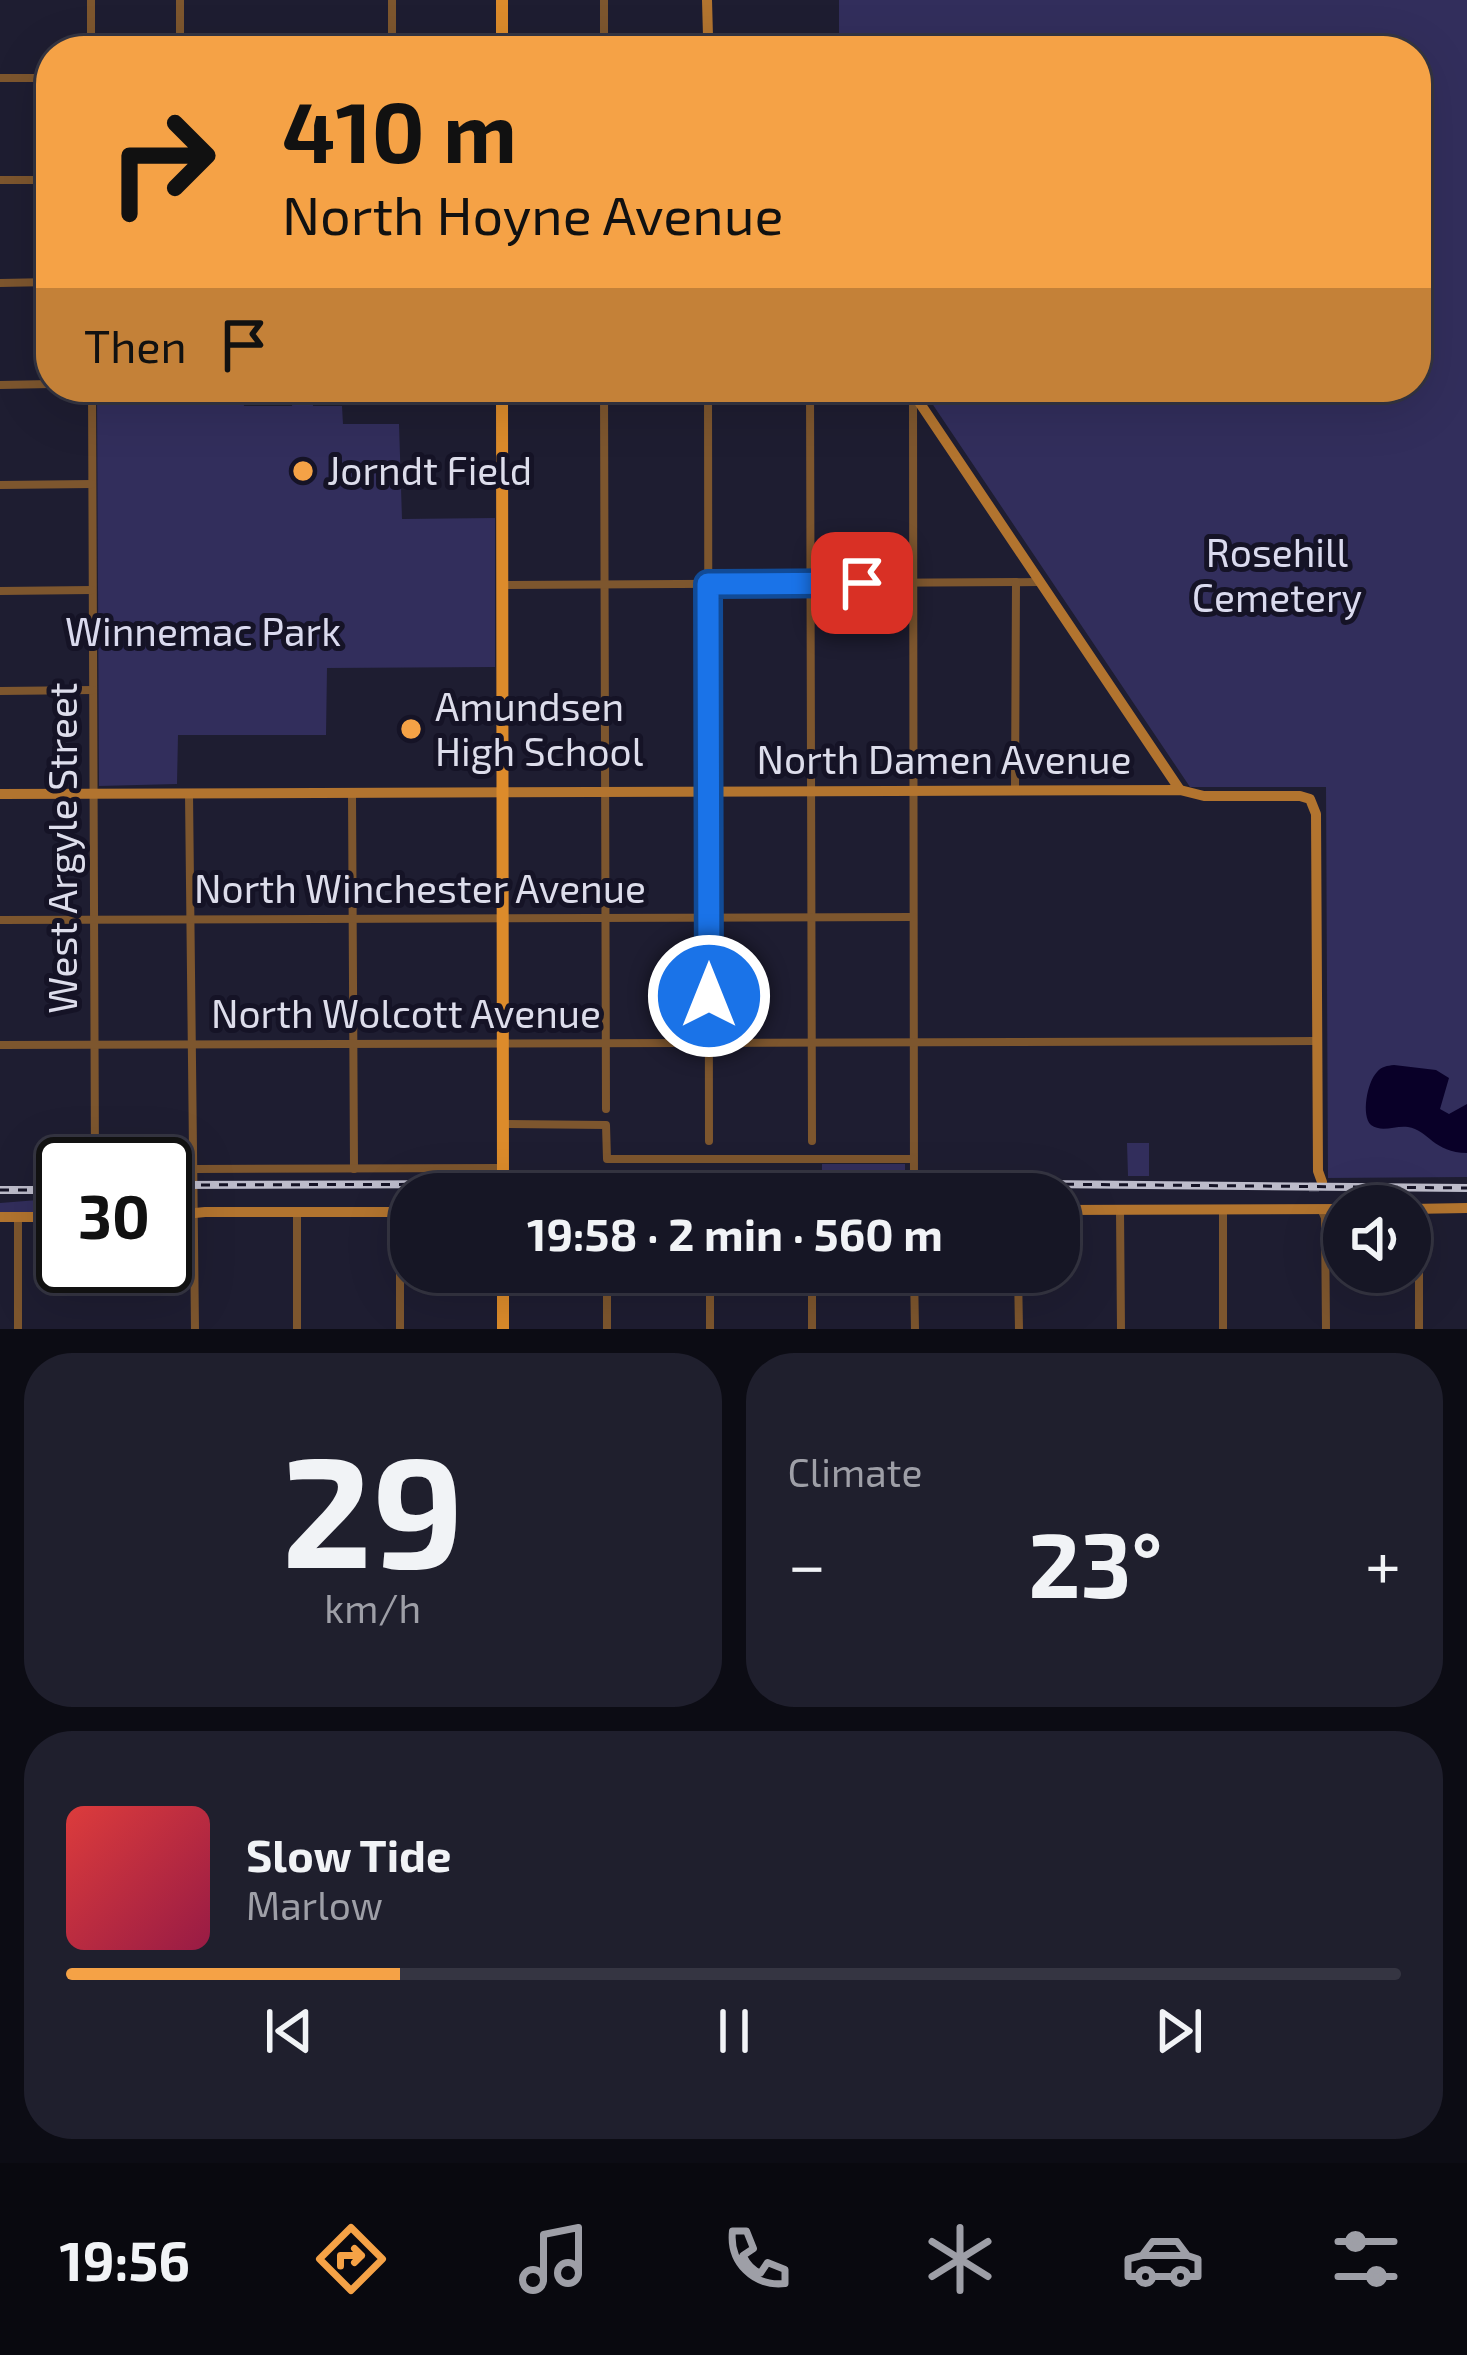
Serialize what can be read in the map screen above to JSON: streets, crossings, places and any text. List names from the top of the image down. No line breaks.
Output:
{"streets":{"street":["North Damen Avenue","West Argyle Street","North Winchester Avenue","North Wolcott Avenue"]},"crossings":[["North Damen Avenue","West Argyle Street"],["North Damen Avenue","North Wolcott Avenue"],["West Argyle Street","North Winchester Avenue"],["West Argyle Street","North Wolcott Avenue"]],"parks":["Rosehill Cemetery","Winnemac Park"],"places":["Jorndt Field","Amundsen High School"],"page":{"turn":["410 m","North Hoyne Avenue"],"then":"Then","limit":"30","trip":"19:58 · 2 min · 560 m","tile":[["29","km/h"],"Climate"],"heat":["−","23°","+"],"song":["Slow Tide","Marlow"],"tabs":"19:56"}}
